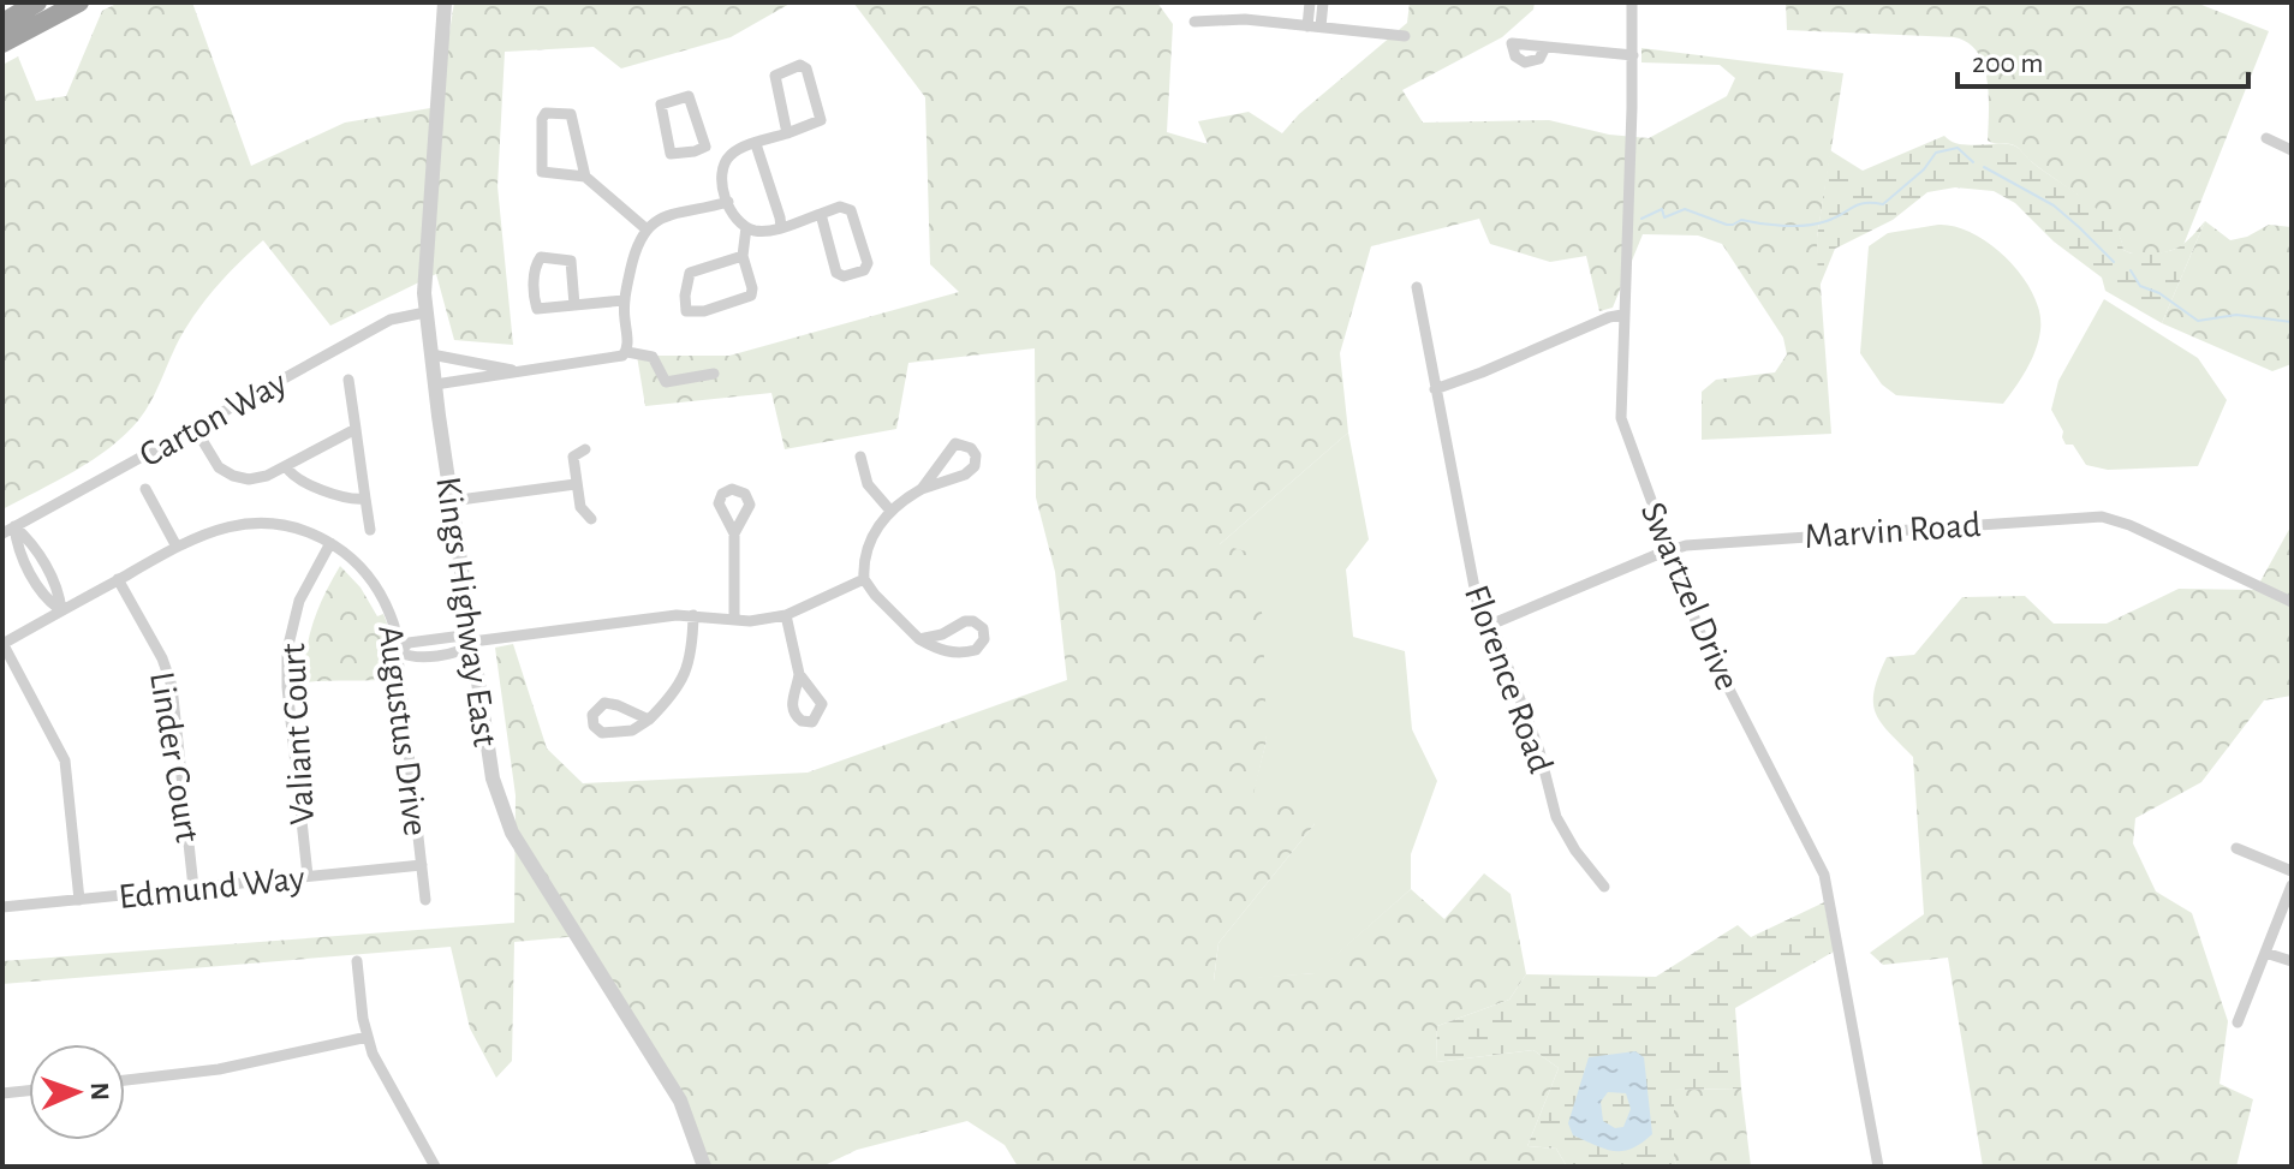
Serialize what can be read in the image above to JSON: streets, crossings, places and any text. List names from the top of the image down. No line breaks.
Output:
{"streets":{"street":["Carton Way","Marvin Road","Swartzel Drive","Kings Highway East","Florence Road","Augustus Drive","Valiant Court","Linder Court","Edmund Way"]},"crossings":[["Carton Way","Kings Highway East"],["Marvin Road","Swartzel Drive"],["Marvin Road","Florence Road"],["Augustus Drive","Valiant Court"],["Augustus Drive","Linder Court"],["Augustus Drive","Edmund Way"],["Valiant Court","Edmund Way"],["Linder Court","Edmund Way"]],"scale_bar":"200 m","north":"right"}
